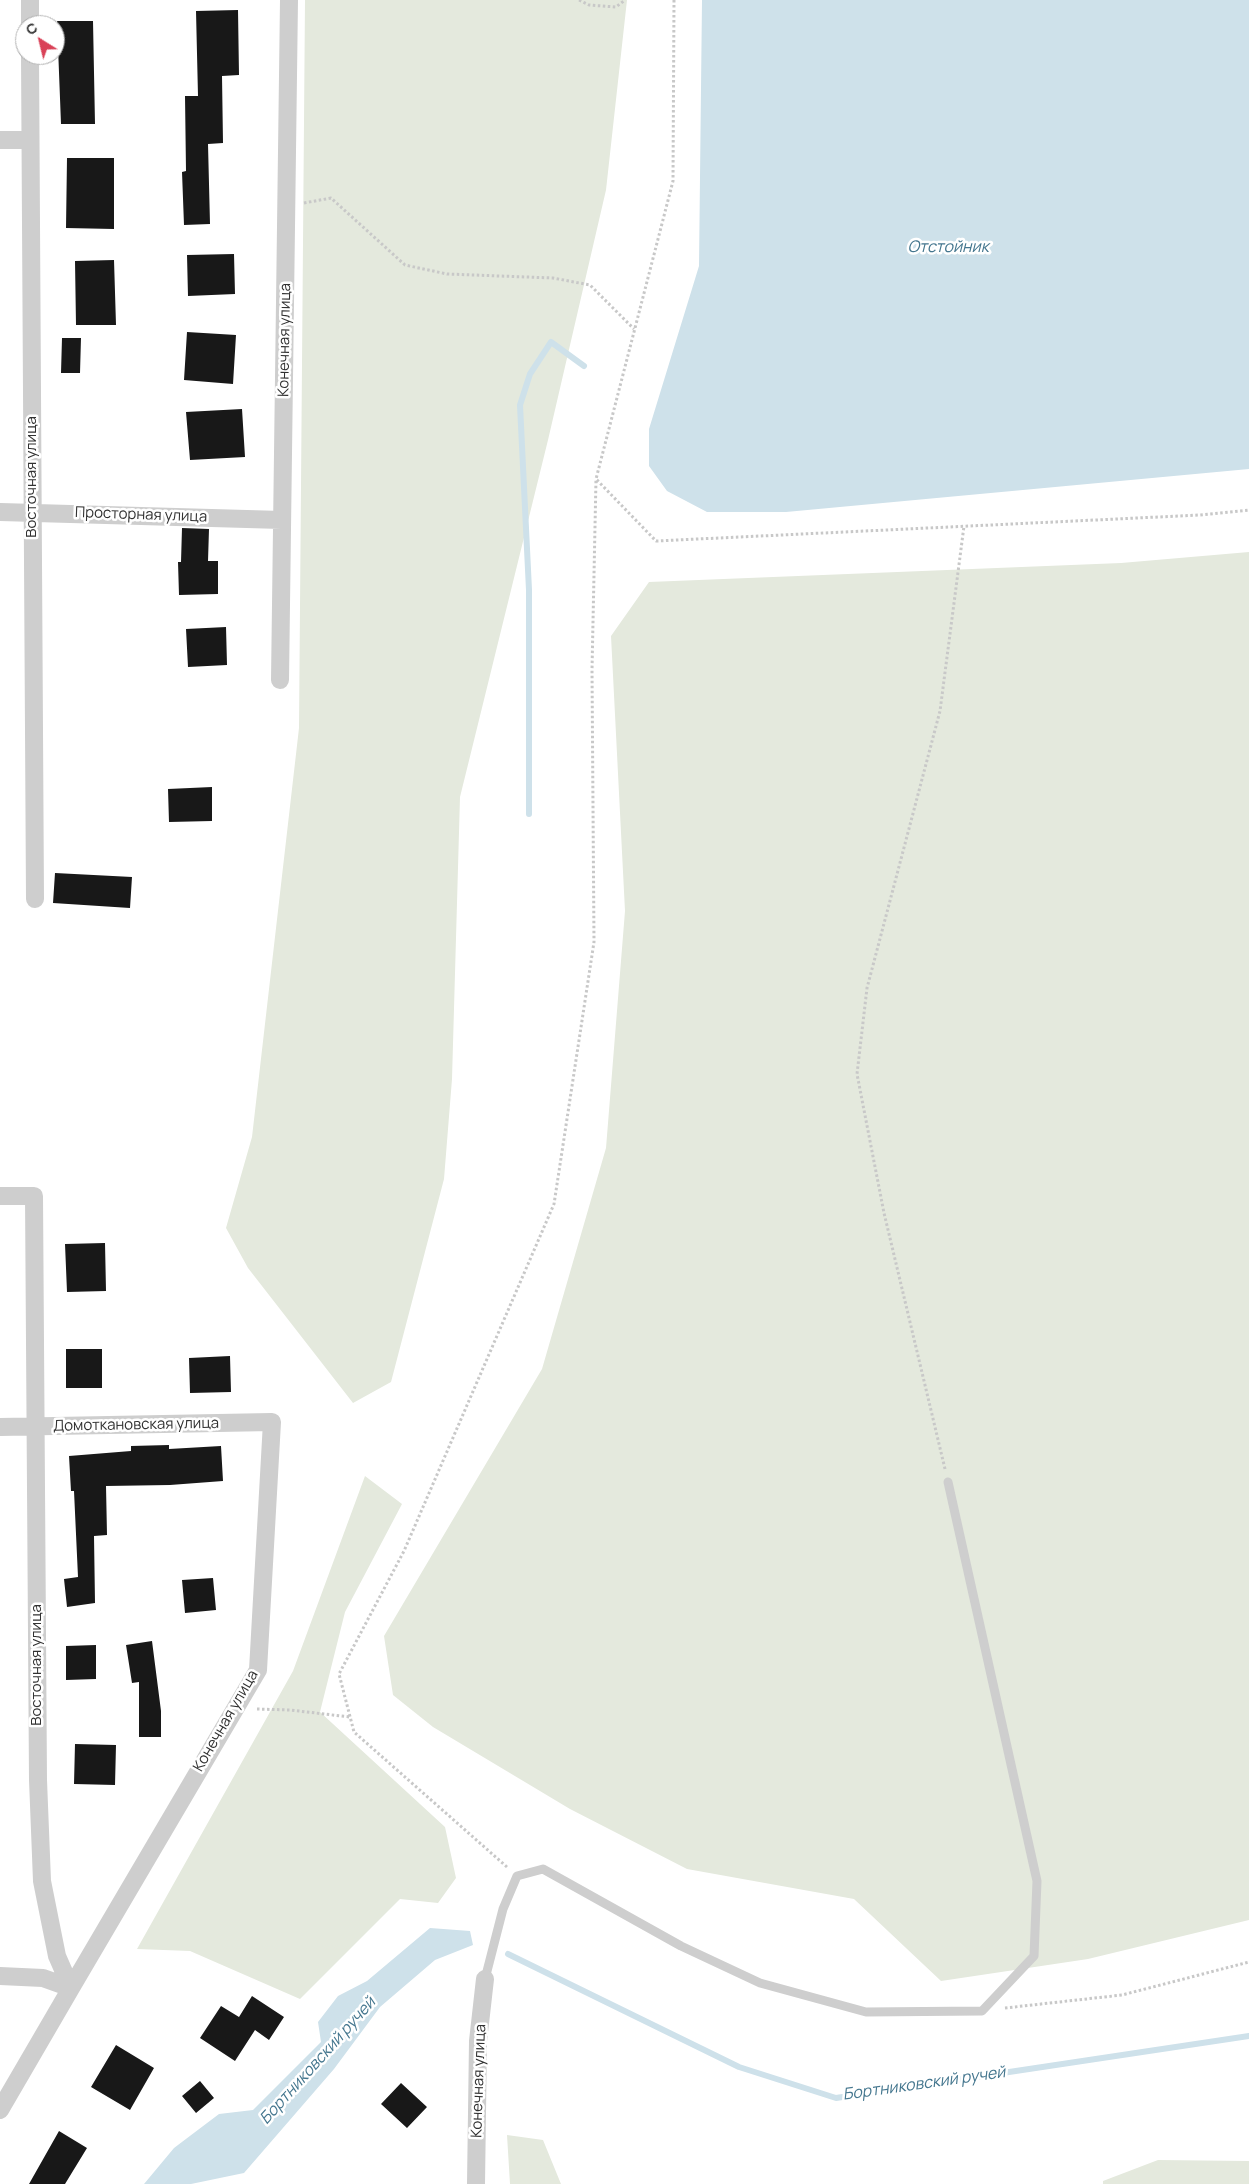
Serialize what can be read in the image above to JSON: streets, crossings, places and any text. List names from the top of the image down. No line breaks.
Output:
{"streets":{"street":["Конечная улица","Восточная улица","Просторная улица","Домоткановская улица"]},"crossings":[["Конечная улица","Восточная улица"],["Конечная улица","Просторная улица"],["Конечная улица","Домоткановская улица"],["Восточная улица","Просторная улица"],["Восточная улица","Домоткановская улица"]],"water":["Отстойник","Бортниковский ручей"],"north":"top left"}
